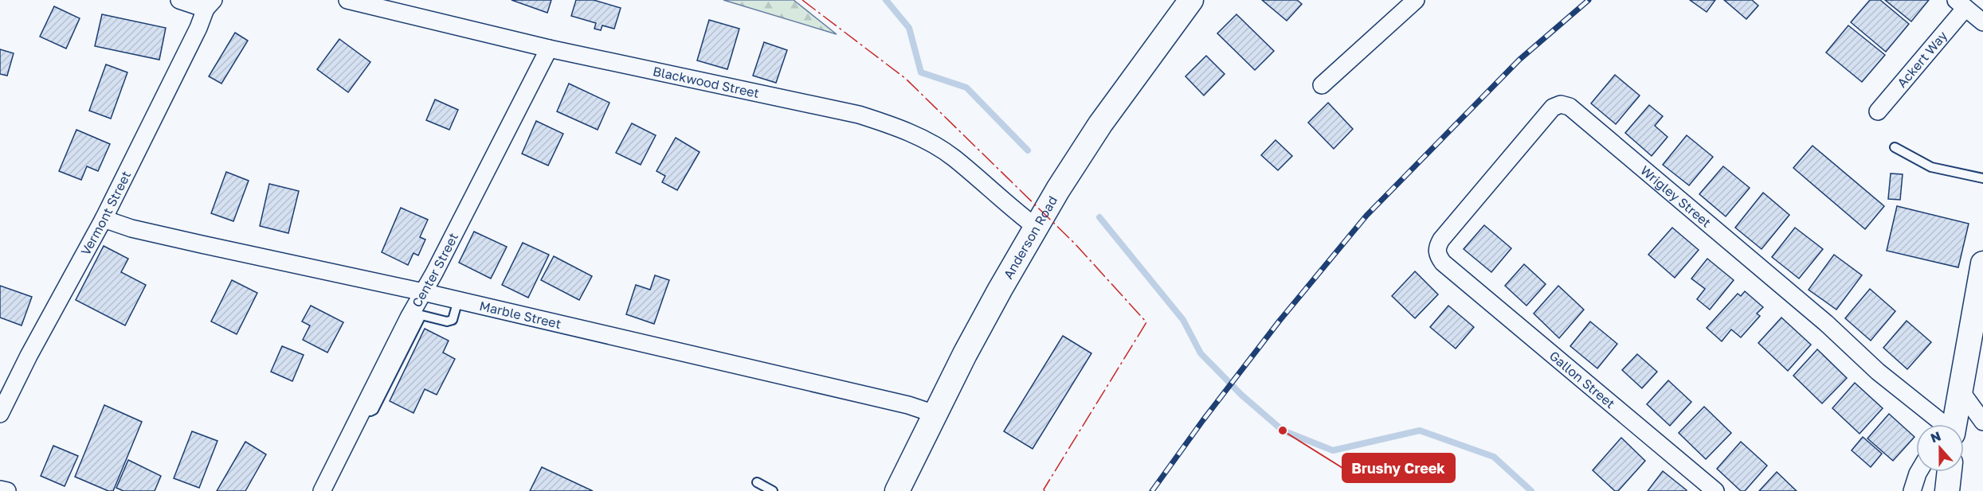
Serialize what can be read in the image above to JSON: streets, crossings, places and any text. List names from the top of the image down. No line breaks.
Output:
{"streets":{"main road":["Anderson Road"],"street":["Ackert Way","Blackwood Street","Wrigley Street","Vermont Street","Center Street","Marble Street","Gallon Street"]},"crossings":[["Blackwood Street","Anderson Road"],["Blackwood Street","Center Street"],["Wrigley Street","Gallon Street"],["Vermont Street","Marble Street"],["Anderson Road","Marble Street"],["Center Street","Marble Street"]],"places":["Brushy Creek"],"north":"top"}
